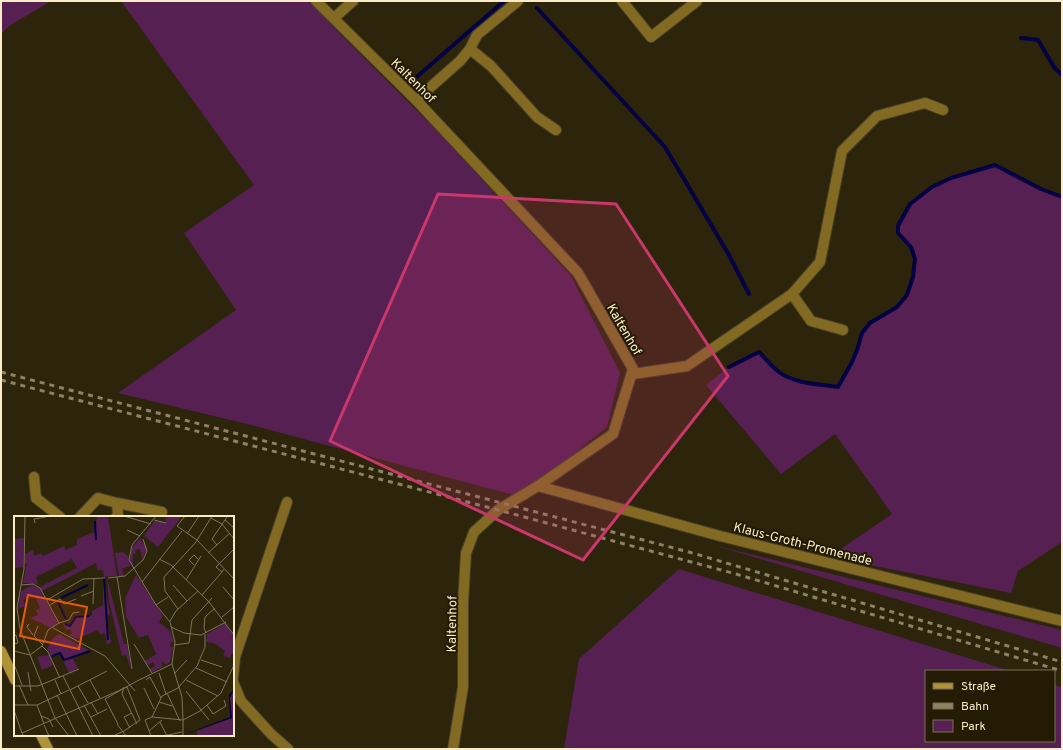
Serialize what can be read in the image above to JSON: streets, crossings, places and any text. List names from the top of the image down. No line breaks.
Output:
{"streets":{"street":["Kaltenhof","Klaus-Groth-Promenade"]},"crossings":[["Kaltenhof","Klaus-Groth-Promenade"]],"legend":["Straße","Bahn","Park"]}
